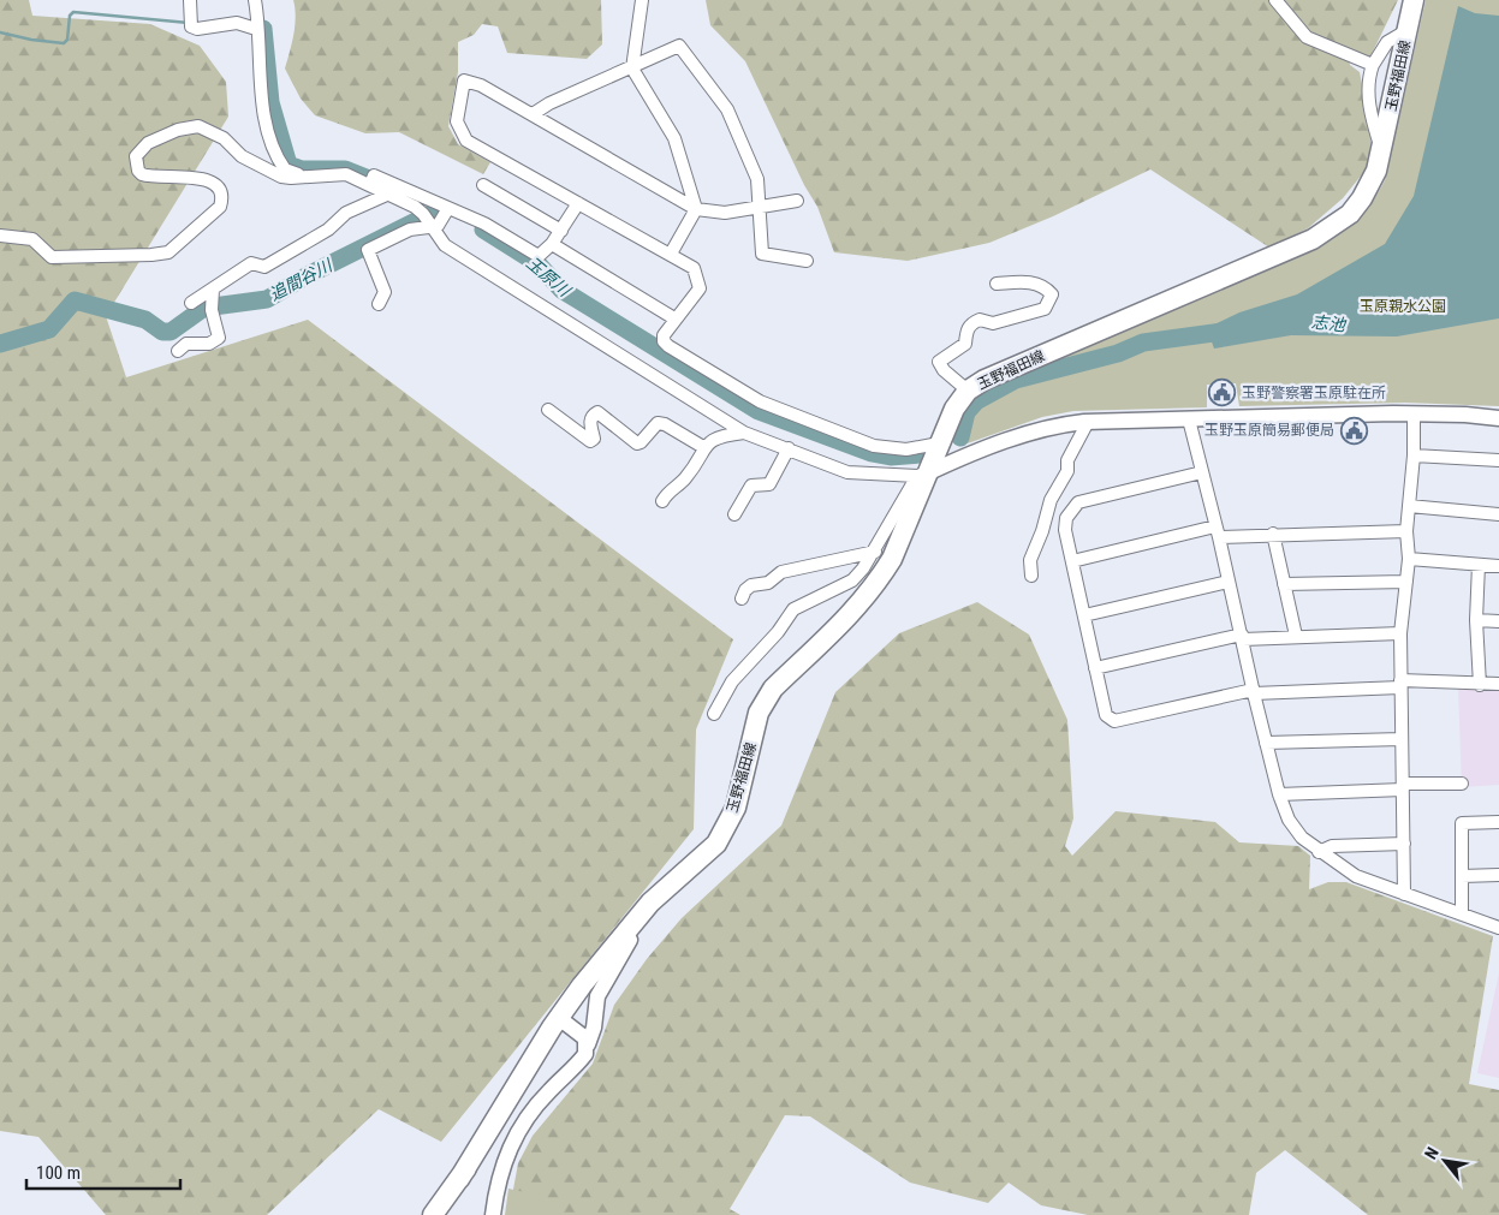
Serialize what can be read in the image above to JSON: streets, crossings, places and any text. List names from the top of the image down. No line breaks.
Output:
{"streets":{"main road":["玉野福田線"]},"water":["玉原川","追間谷川","志池"],"parks":["玉原親水公園"],"places":{"public building":["玉野警察署玉原駐在所","玉野玉原簡易郵便局"]},"scale_bar":"100 m","north":"top left"}
